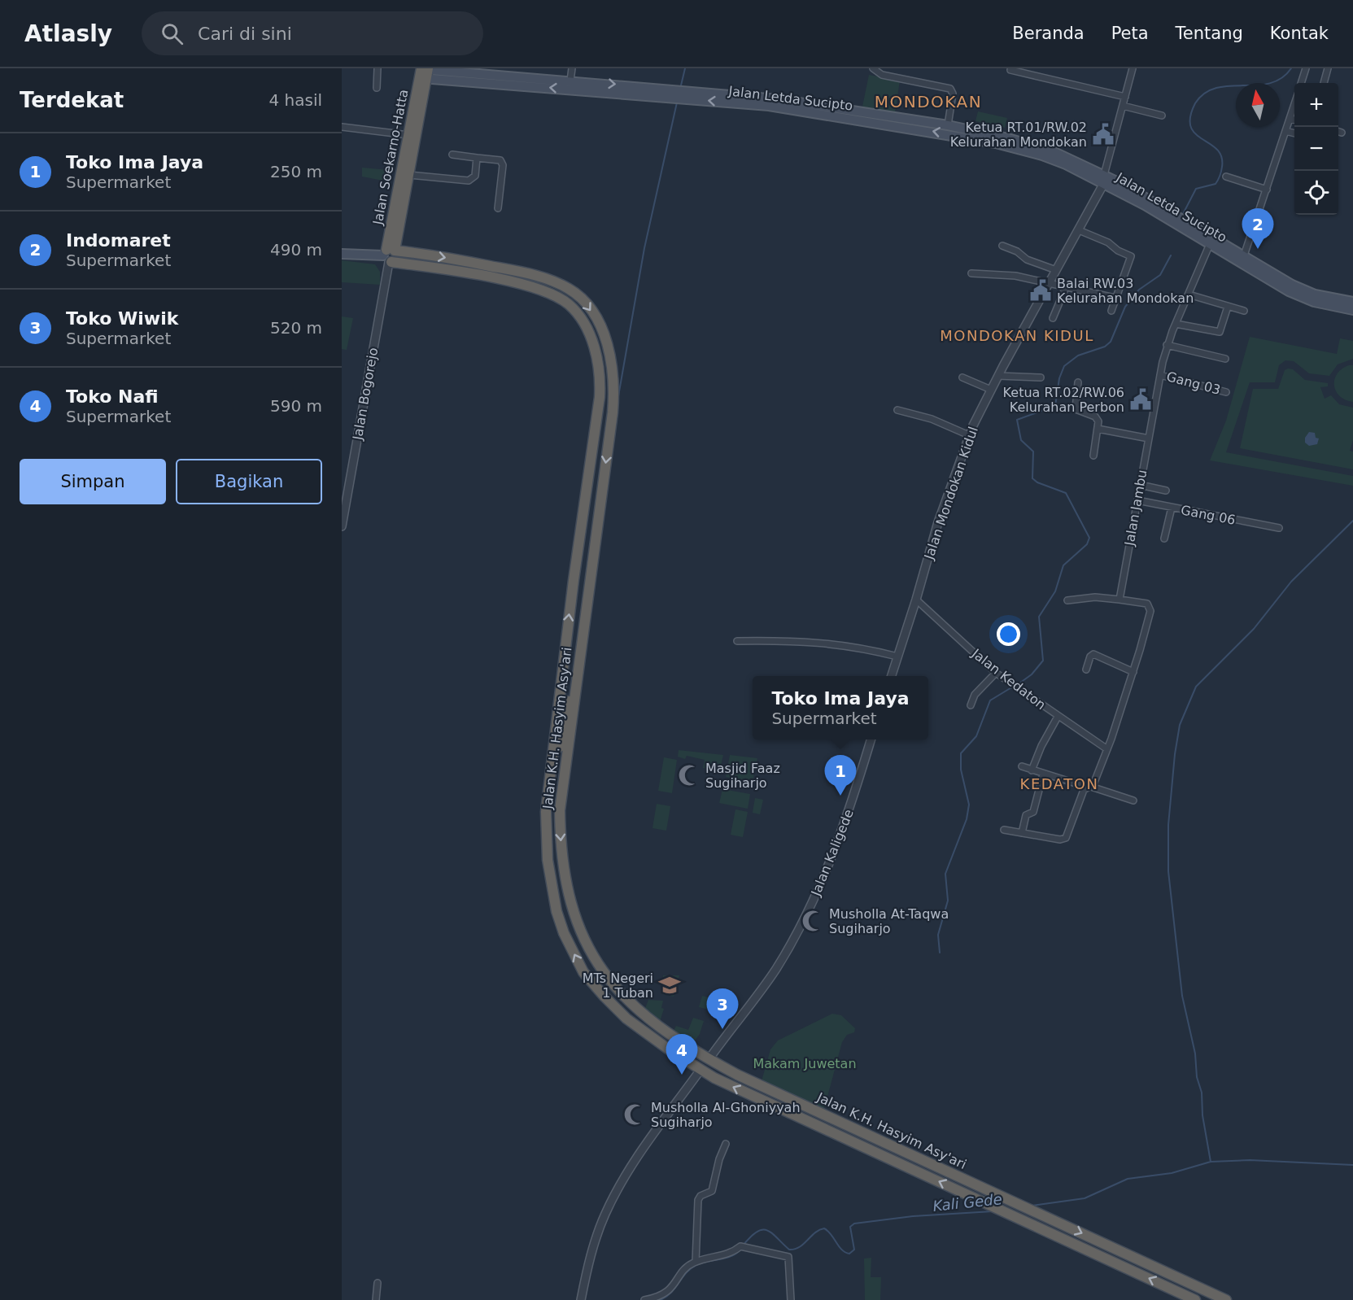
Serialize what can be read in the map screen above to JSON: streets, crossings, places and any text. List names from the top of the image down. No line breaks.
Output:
{"streets":{"highway":["Jalan Soekarno-Hatta","Jalan K.H. Hasyim Asy'ari"],"main road":["Jalan Letda Sucipto"],"street":["Gang 03","Jalan Bogorejo","Jalan Mondokan Kidul","Jalan Jambu","Gang 06","Jalan Kedaton","Jalan Kaligede"]},"crossings":[["Jalan Letda Sucipto","Jalan Soekarno-Hatta"],["Jalan Letda Sucipto","Jalan Mondokan Kidul"],["Jalan Letda Sucipto","Jalan Jambu"],["Jalan Soekarno-Hatta","Jalan Bogorejo"],["Jalan Soekarno-Hatta","Jalan K.H. Hasyim Asy'ari"],["Gang 03","Jalan Jambu"],["Jalan Bogorejo","Jalan K.H. Hasyim Asy'ari"],["Jalan Mondokan Kidul","Jalan Kedaton"],["Jalan Jambu","Gang 06"],["Jalan K.H. Hasyim Asy'ari","Jalan Kaligede"]],"districts":["MONDOKAN","MONDOKAN KIDUL","KEDATON"],"water":["Kali Gede"],"parks":["Makam Juwetan"],"places":{"public building":["Ketua RT.01/RW.02 Kelurahan Mondokan","Balai RW.03 Kelurahan Mondokan","Ketua RT.02/RW.06 Kelurahan Perbon"],"mosque":["Masjid Faaz Sugiharjo","Musholla At-Taqwa Sugiharjo","Musholla Al-Ghoniyyah Sugiharjo"],"school or university":["MTs Negeri 1 Tuban"]},"north":"top","page":{"header":"Atlasly","search":"Cari di sini","nav":["Beranda","Peta","Tentang","Kontak"],"heading":["Terdekat","4 hasil"],"map_buttons":["+","−"],"list":[{"mark":"1","name":"Toko Ima Jaya","note":"Supermarket","value":"250 m"},{"mark":"2","name":"Indomaret","note":"Supermarket","value":"490 m"},{"mark":"3","name":"Toko Wiwik","note":"Supermarket","value":"520 m"},{"mark":"4","name":"Toko Nafi","note":"Supermarket","value":"590 m"}],"pins":["2","1","3","4"],"buttons":["Simpan","Bagikan"],"popup":["Toko Ima Jaya","Supermarket"]}}
